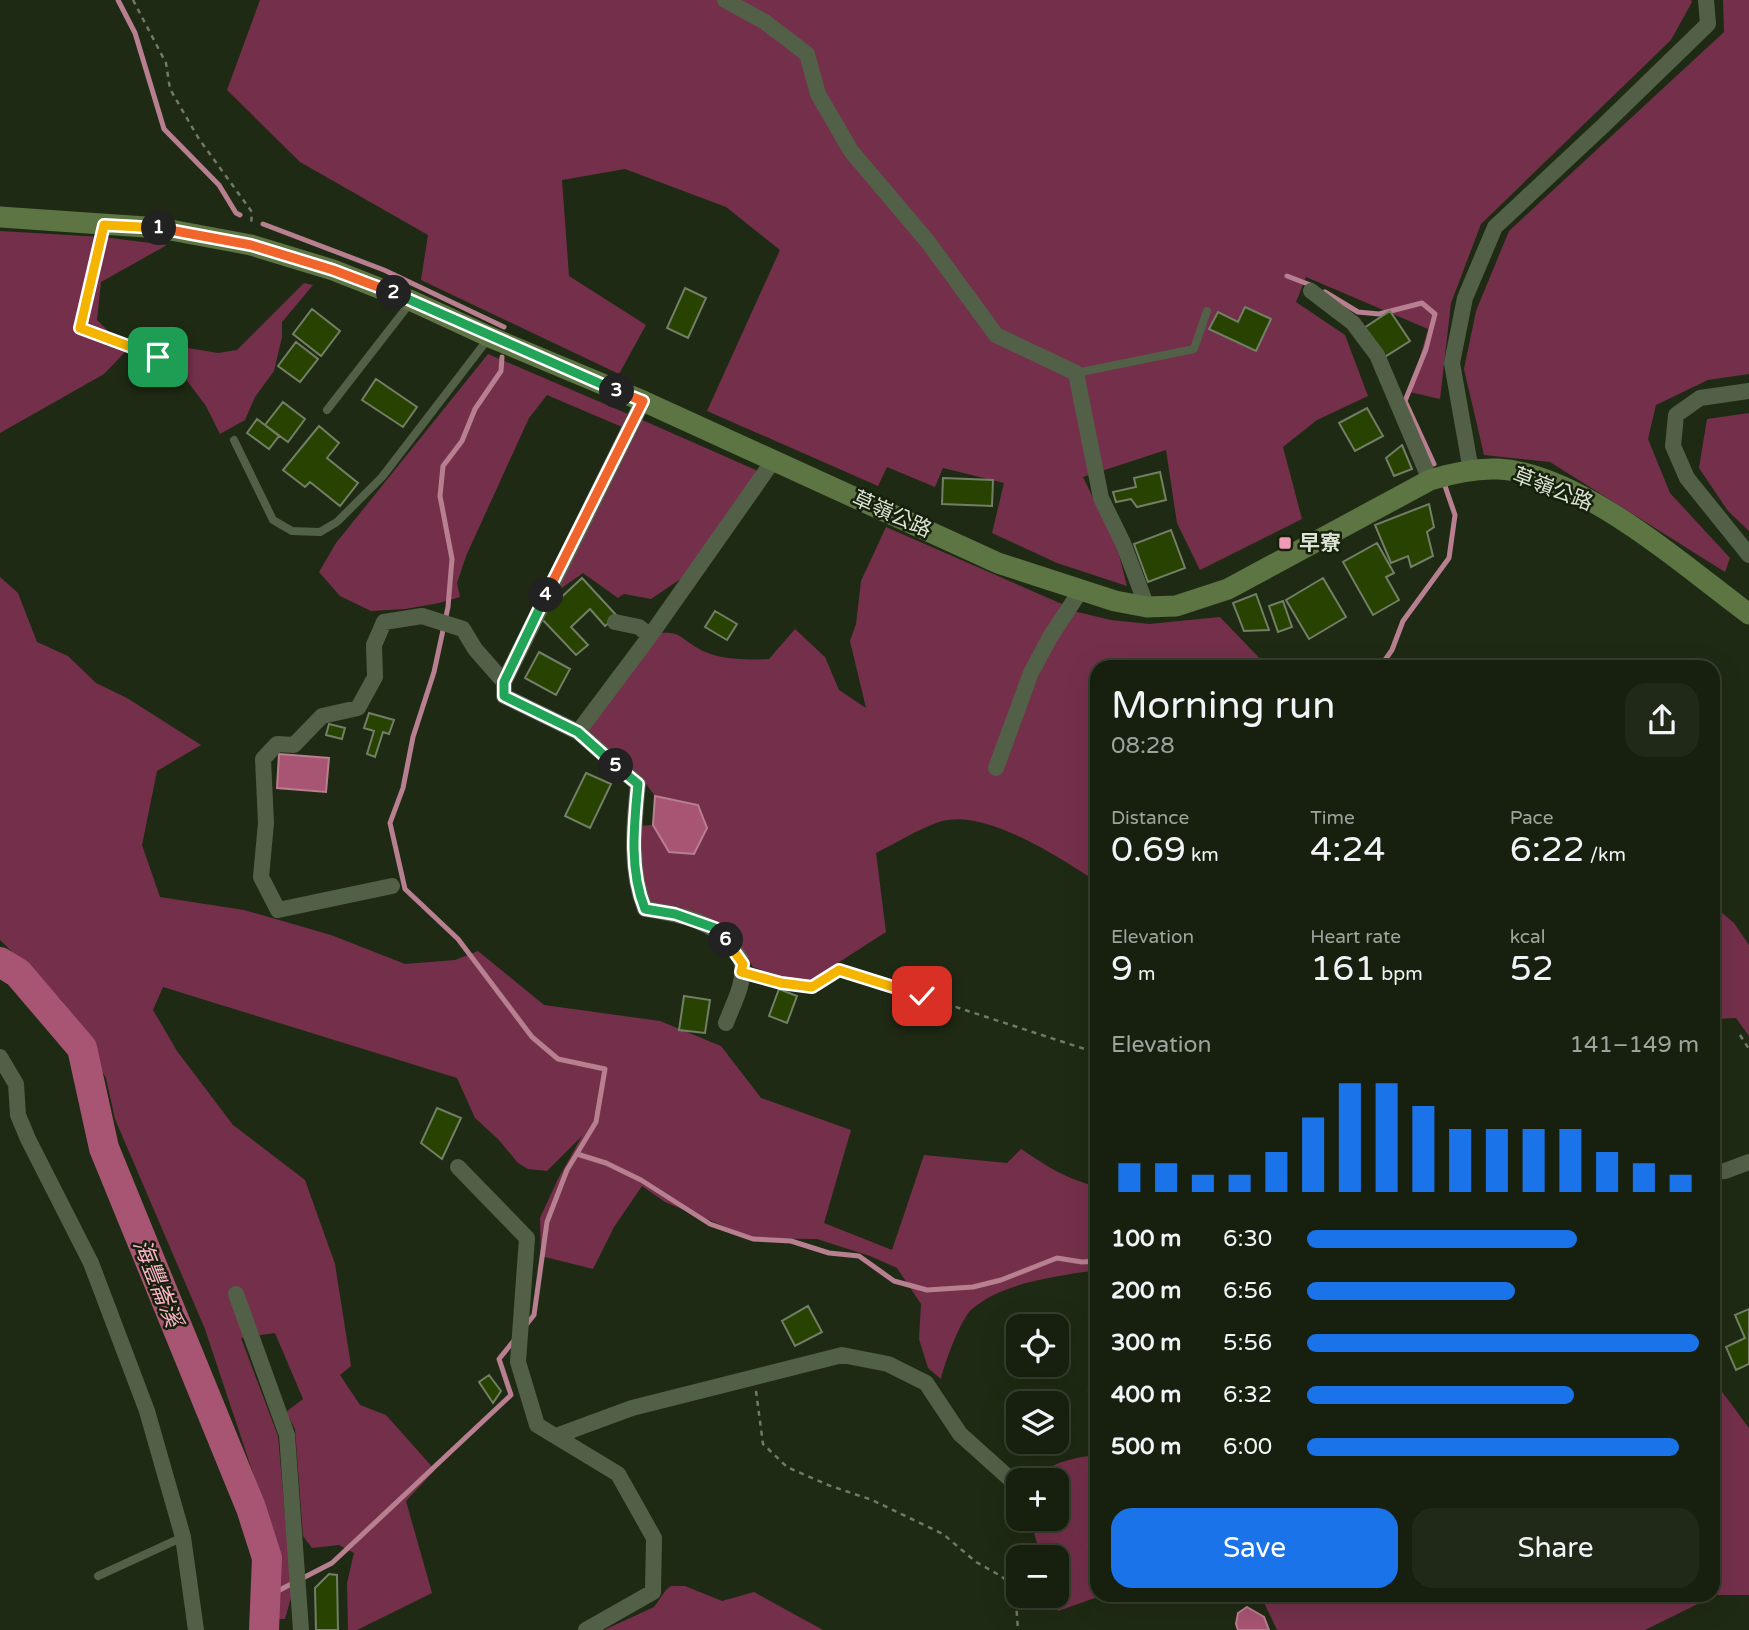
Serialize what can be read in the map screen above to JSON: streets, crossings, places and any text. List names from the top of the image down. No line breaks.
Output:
{"streets":{"main road":["草嶺公路"]},"water":["海豐崙溪"],"places":{"transit":["早寮"]},"page":{"pins":["1","2","3","4","5","6"],"heading":["Morning run","08:28"],"stats":[["Distance","0.69 km"],["Time","4:24"],["Pace","6:22 /km"],["Elevation","9 m"],["Heart rate","161 bpm"],["kcal","52"]],"chart":["Elevation","141–149 m"],"list":[{"name":"100 m","note":"6:30"},{"name":"200 m","note":"6:56"},{"name":"300 m","note":"5:56"},{"name":"400 m","note":"6:32"},{"name":"500 m","note":"6:00"}],"map_buttons":["+","−"],"buttons":["Save","Share"]}}
